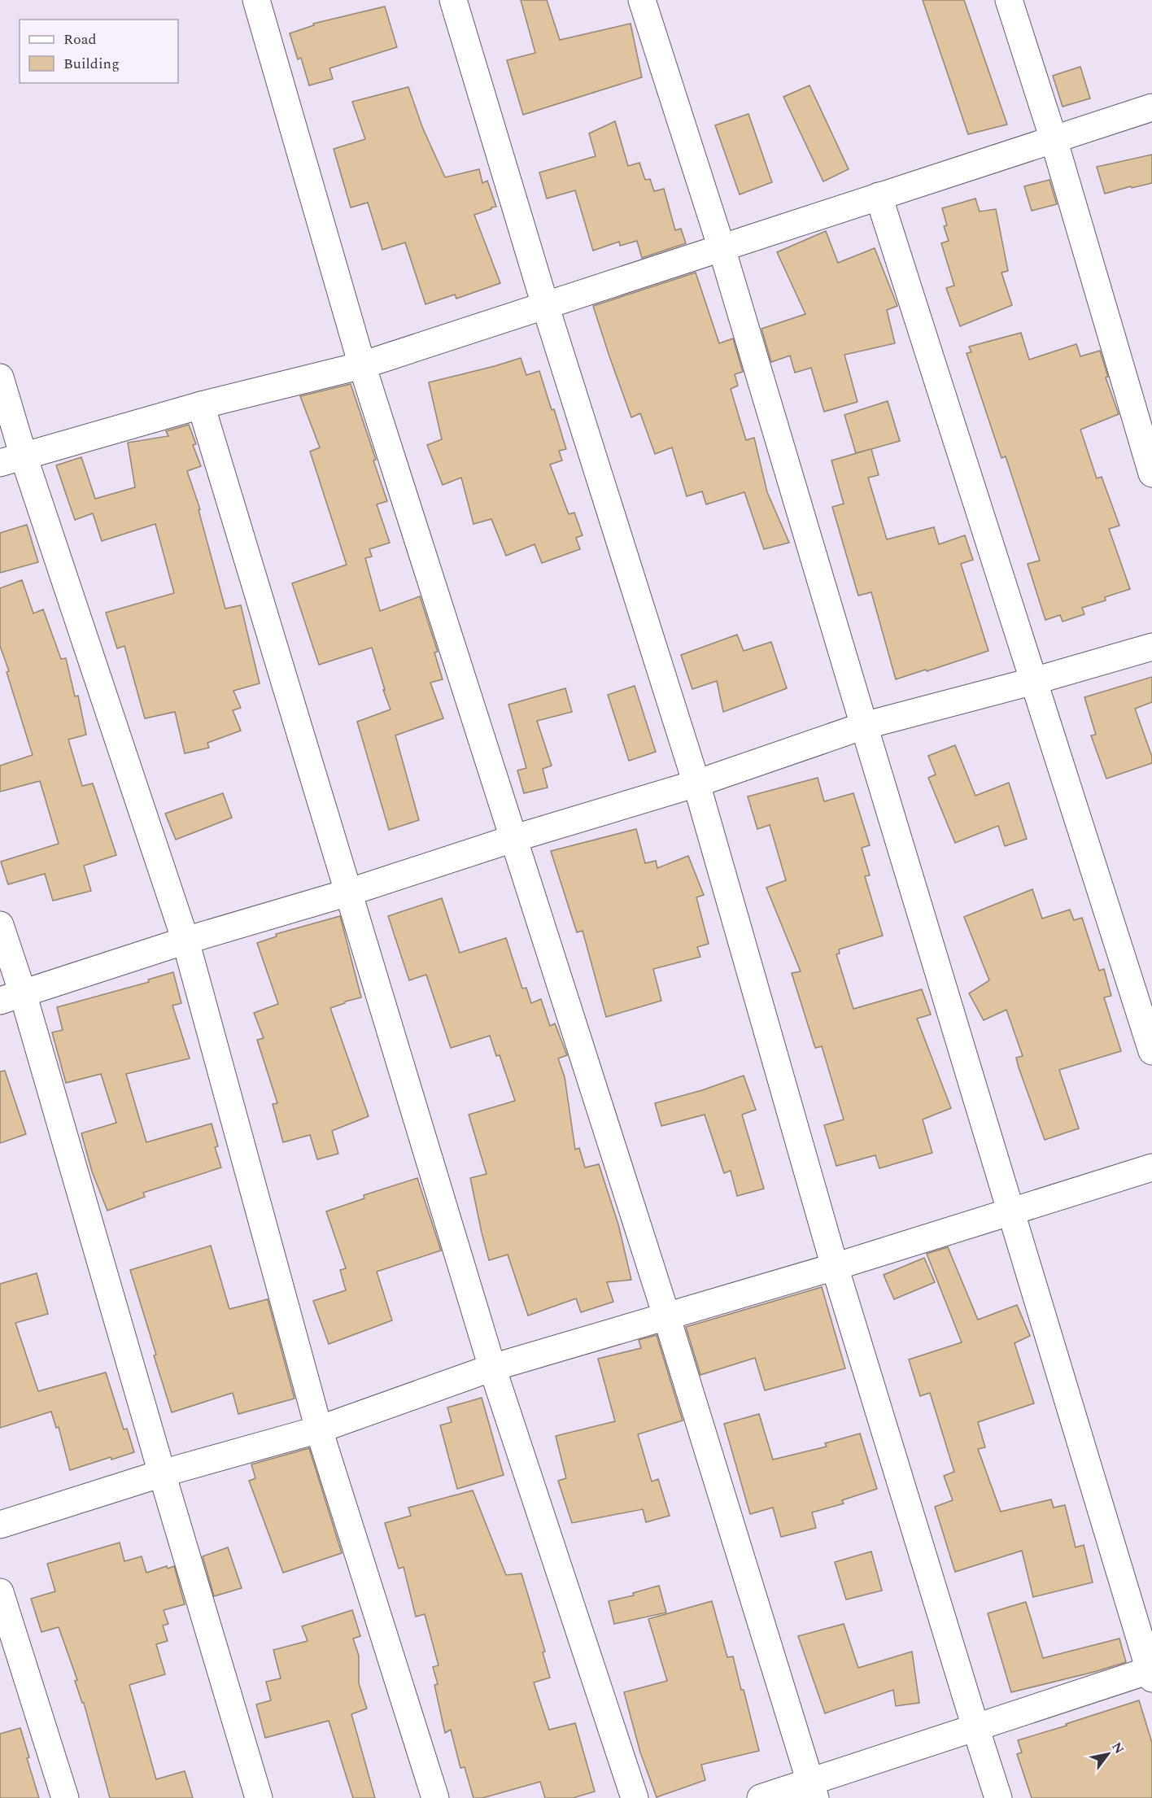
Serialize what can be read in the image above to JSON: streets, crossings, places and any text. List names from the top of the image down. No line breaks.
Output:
{"legend":["Road","Building"],"north":"top right"}
